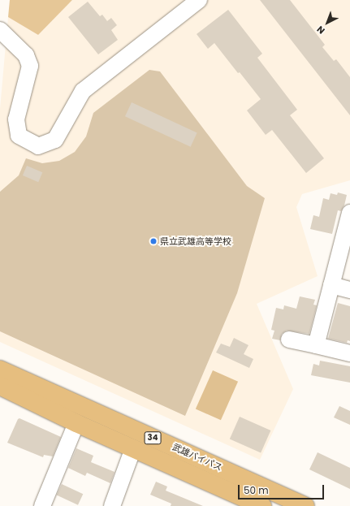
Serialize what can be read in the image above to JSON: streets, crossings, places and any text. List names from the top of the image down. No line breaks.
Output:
{"streets":{"highway":["34","武雄バイパス"]},"places":["県立武雄高等学校"],"scale_bar":"50 m","north":"bottom left"}
